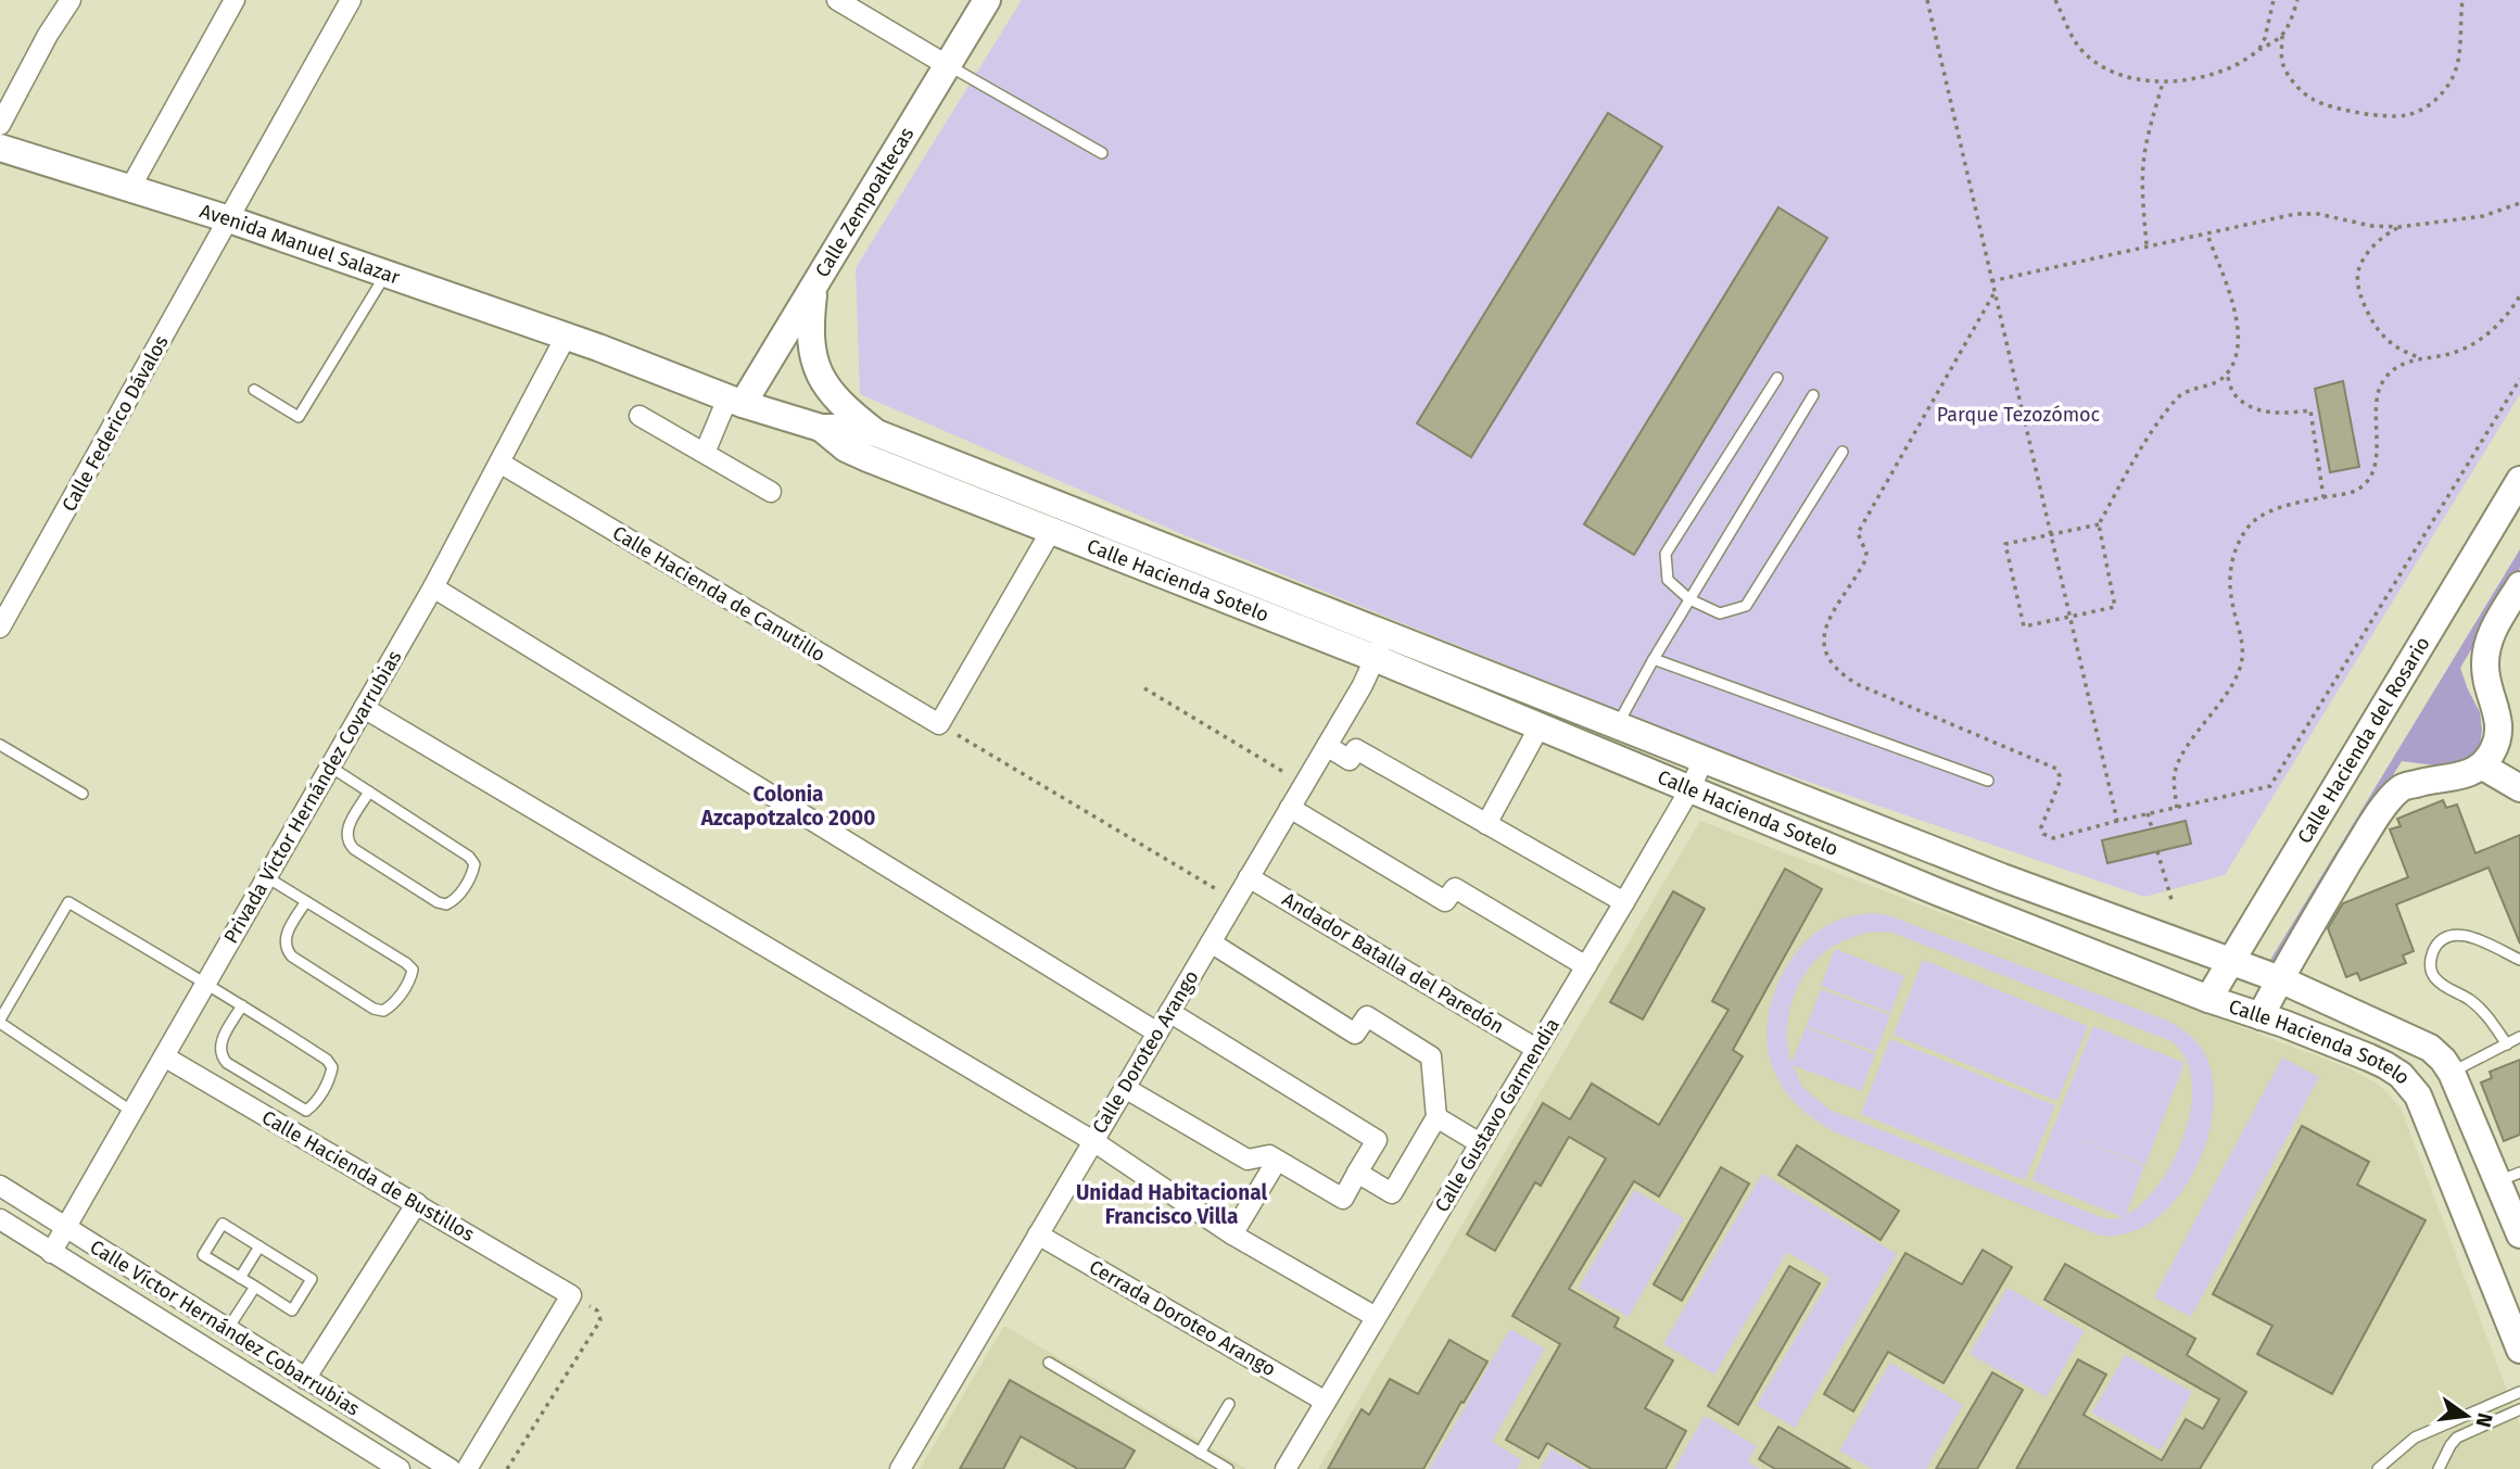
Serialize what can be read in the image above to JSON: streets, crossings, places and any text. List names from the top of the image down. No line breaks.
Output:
{"streets":{"street":["Calle Zempoaltecas","Avenida Manuel Salazar","Calle Federico Dávalos","Calle Hacienda Sotelo","Calle Hacienda de Canutillo","Calle Hacienda del Rosario","Privada Víctor Hernández Covarrubias","Andador Batalla del Paredón","Calle Doroteo Arango","Calle Gustavo Garmendia","Calle Hacienda de Bustillos","Cerrada Doroteo Arango","Calle Víctor Hernández Cobarrubias"]},"crossings":[["Calle Zempoaltecas","Calle Hacienda Sotelo"],["Avenida Manuel Salazar","Calle Federico Dávalos"],["Avenida Manuel Salazar","Calle Hacienda Sotelo"],["Avenida Manuel Salazar","Privada Víctor Hernández Covarrubias"],["Calle Hacienda Sotelo","Calle Hacienda del Rosario"],["Calle Hacienda Sotelo","Calle Doroteo Arango"],["Calle Hacienda Sotelo","Calle Gustavo Garmendia"],["Calle Hacienda de Canutillo","Privada Víctor Hernández Covarrubias"],["Privada Víctor Hernández Covarrubias","Calle Hacienda de Bustillos"],["Privada Víctor Hernández Covarrubias","Calle Víctor Hernández Cobarrubias"],["Andador Batalla del Paredón","Calle Doroteo Arango"],["Andador Batalla del Paredón","Calle Gustavo Garmendia"],["Calle Doroteo Arango","Cerrada Doroteo Arango"],["Calle Gustavo Garmendia","Cerrada Doroteo Arango"]],"districts":["Colonia Azcapotzalco 2000","Unidad Habitacional Francisco Villa"],"parks":["Parque Tezozómoc"],"north":"right"}
